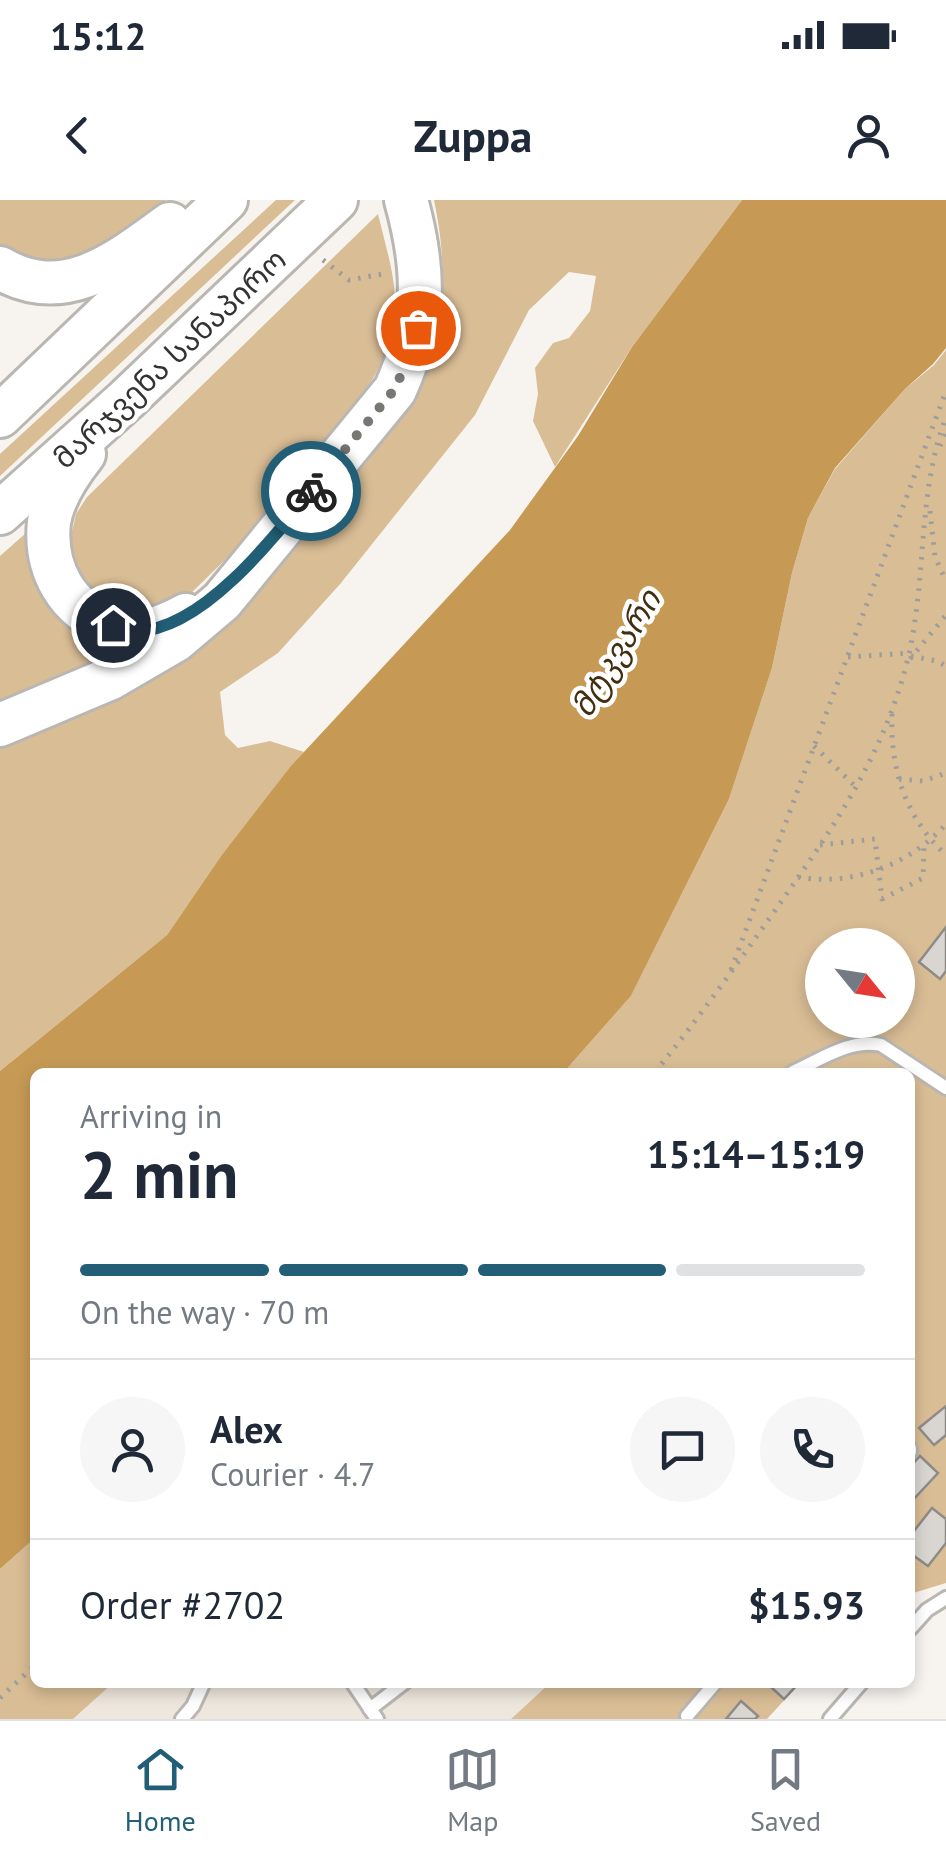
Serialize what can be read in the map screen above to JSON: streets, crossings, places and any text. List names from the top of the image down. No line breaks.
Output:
{"streets":{"highway":["მარჯვენა სანაპირო"]},"water":["მტკვარი"],"north":"bottom right","page":{"status":"15:12","header":"Zuppa","heading":["2 min","Arriving in","15:14–15:19"],"panel":["Alex","Courier · 4.7","Order #2702","$15.93"],"bar":"On the way · 70 m","tabs":["Home","Map","Saved"]}}
